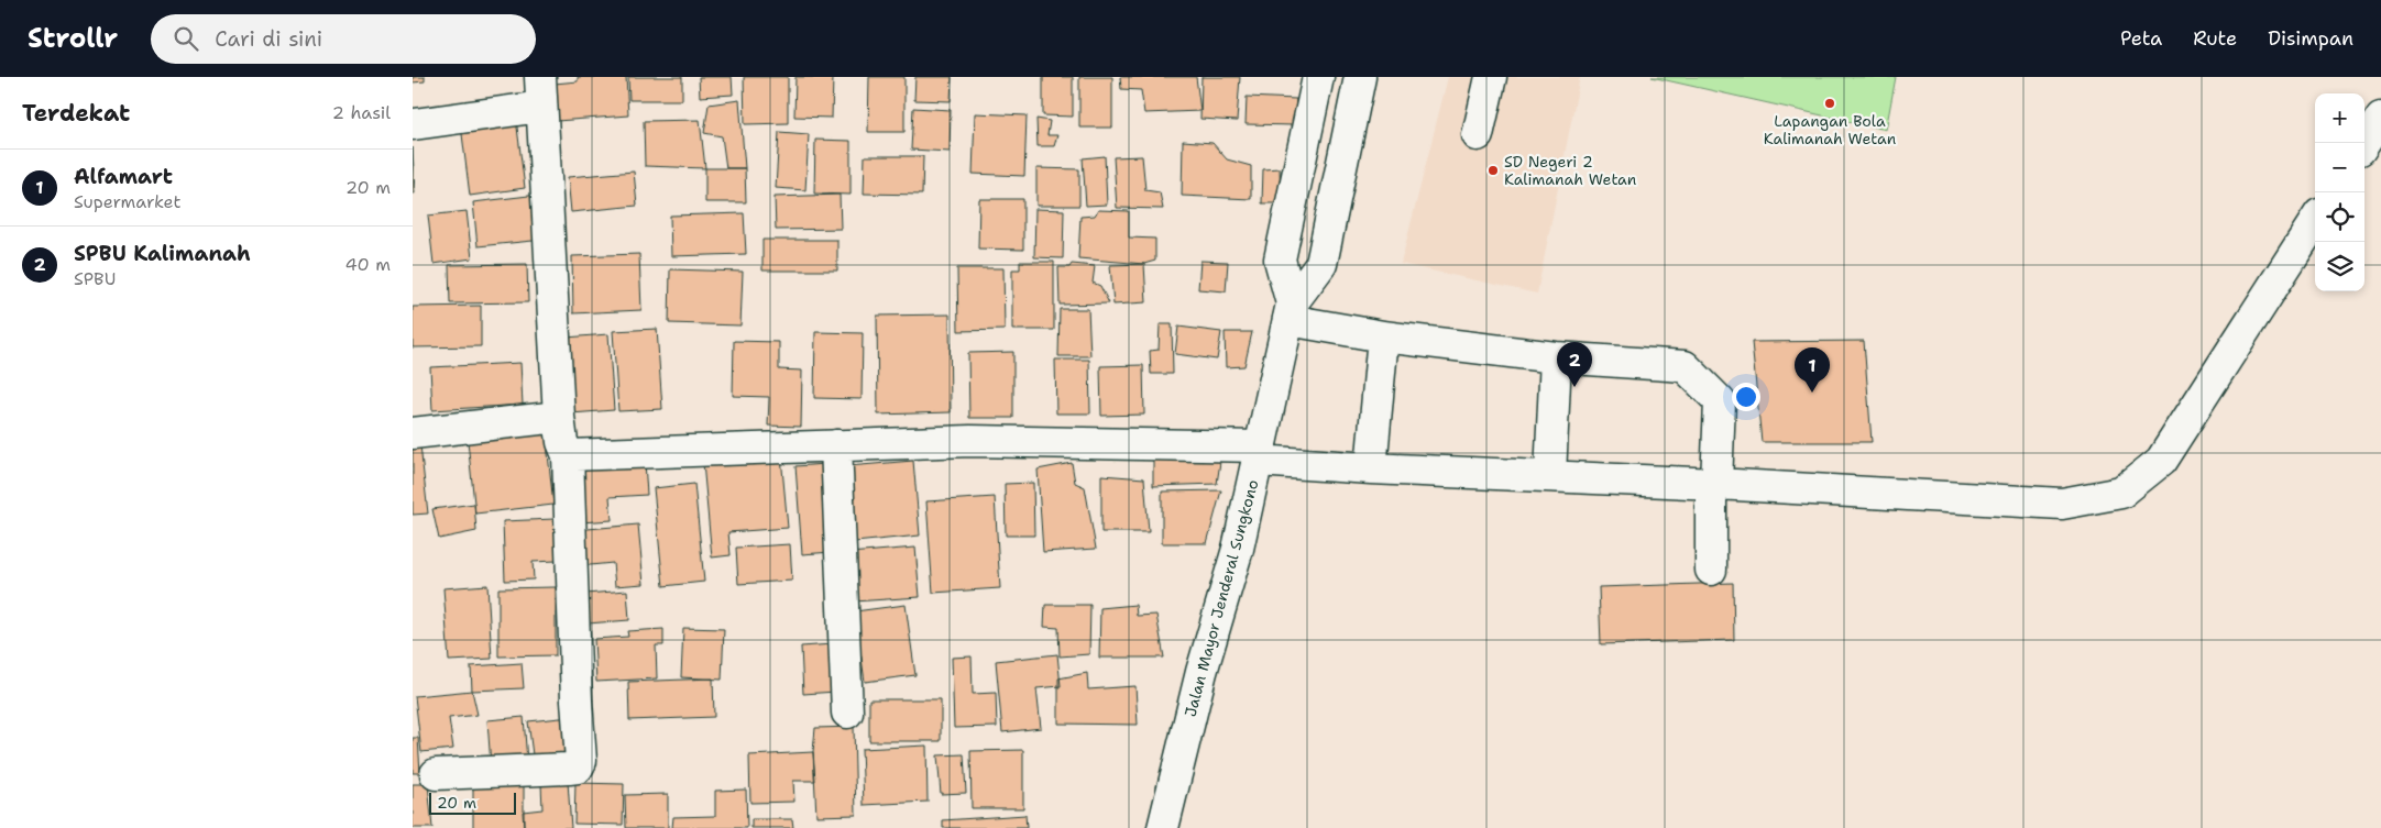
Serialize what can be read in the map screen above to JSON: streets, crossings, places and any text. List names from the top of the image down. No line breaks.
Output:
{"streets":{"street":["Jalan Mayor Jenderal Sungkono"]},"places":["Lapangan Bola Kalimanah Wetan","SD Negeri 2 Kalimanah Wetan"],"scale_bar":"20 m","page":{"header":"Strollr","search":"Cari di sini","nav":["Peta","Rute","Disimpan"],"heading":["Terdekat","2 hasil"],"map_buttons":["+","−"],"list":[{"mark":"1","name":"Alfamart","note":"Supermarket","value":"20 m"},{"mark":"2","name":"SPBU Kalimanah","note":"SPBU","value":"40 m"}],"pins":["2","1"],"scale":"20 m"}}
